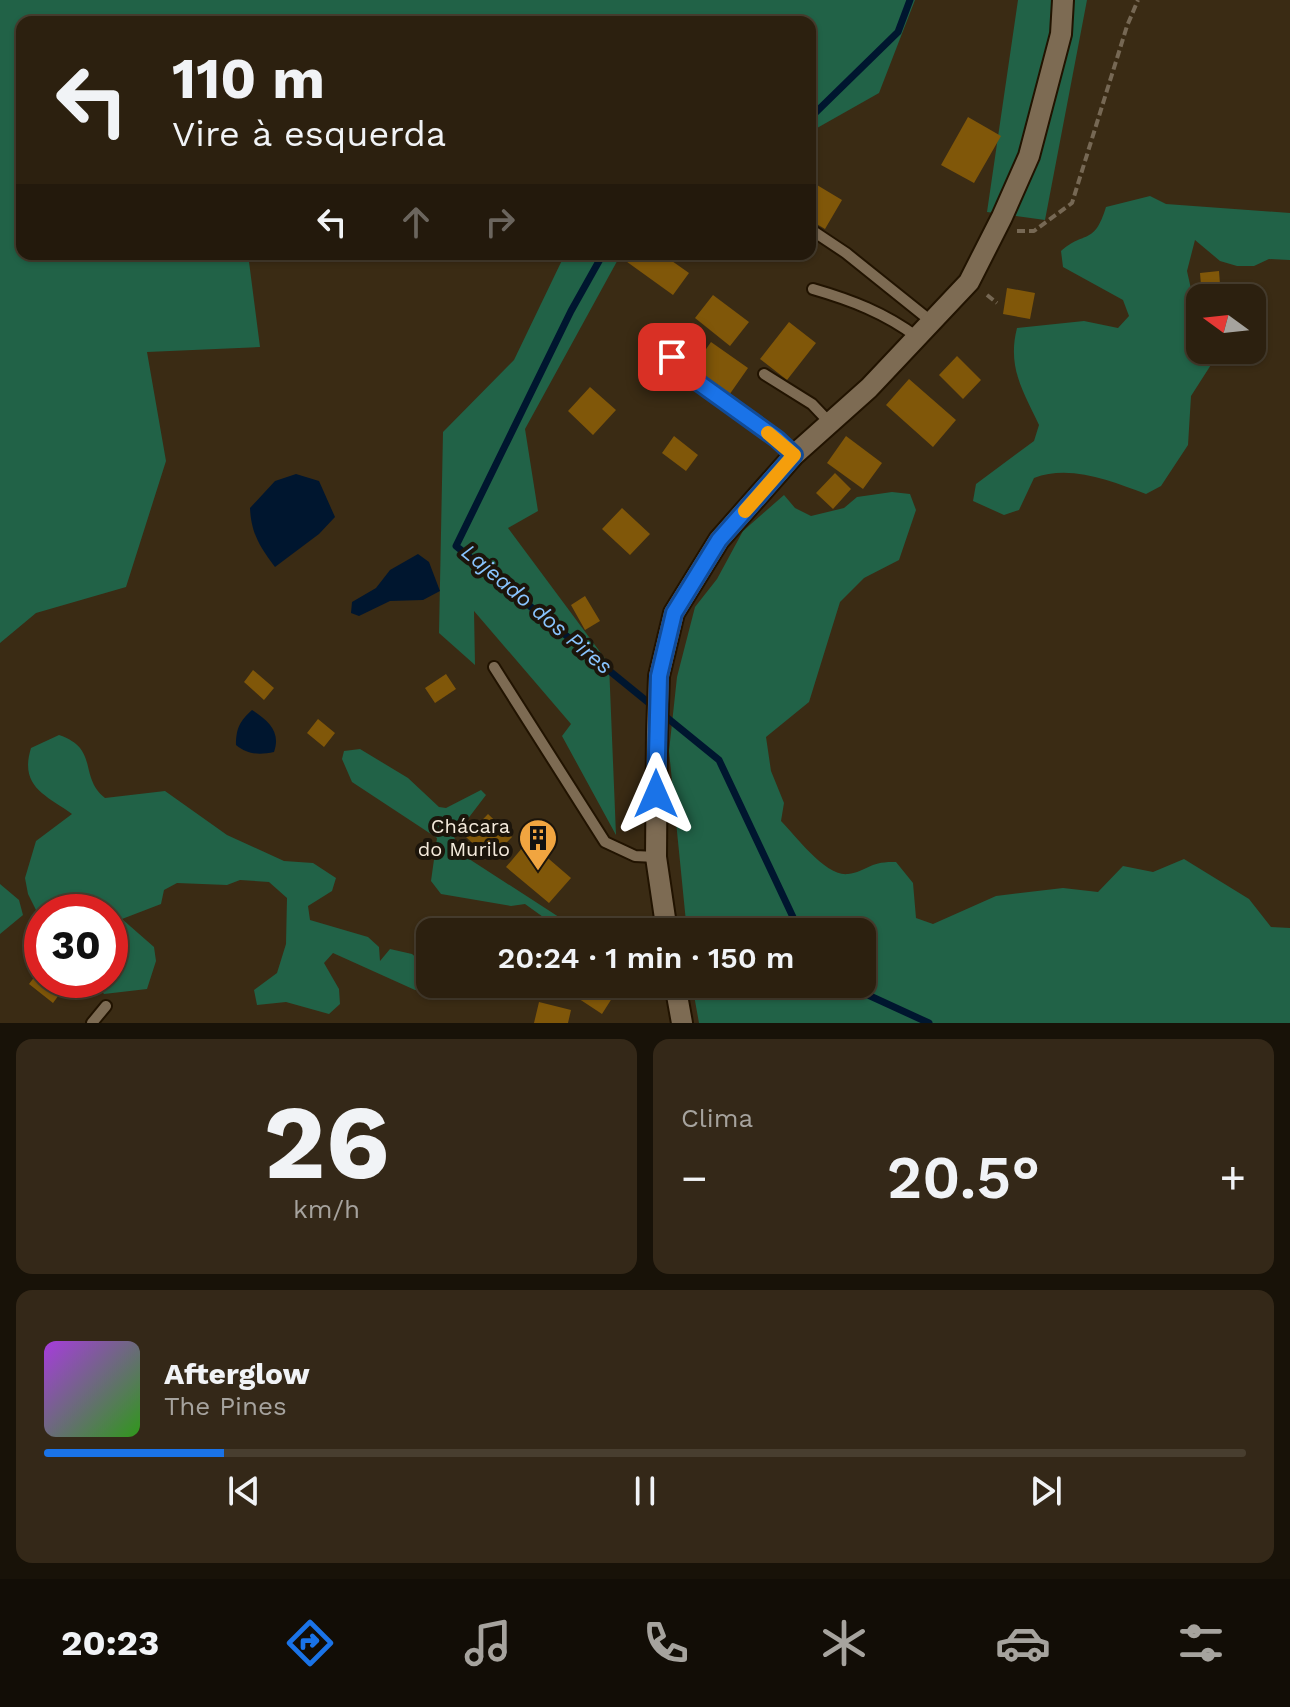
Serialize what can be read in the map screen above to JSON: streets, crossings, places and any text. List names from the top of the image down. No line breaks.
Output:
{"water":["Lajeado dos Pires"],"places":{"building":["Chácara do Murilo"]},"north":"left","page":{"turn":["110 m","Vire à esquerda"],"limit":"30","trip":"20:24 · 1 min · 150 m","tile":[["26","km/h"],"Clima"],"heat":["−","20.5°","+"],"song":["Afterglow","The Pines"],"tabs":"20:23"}}
